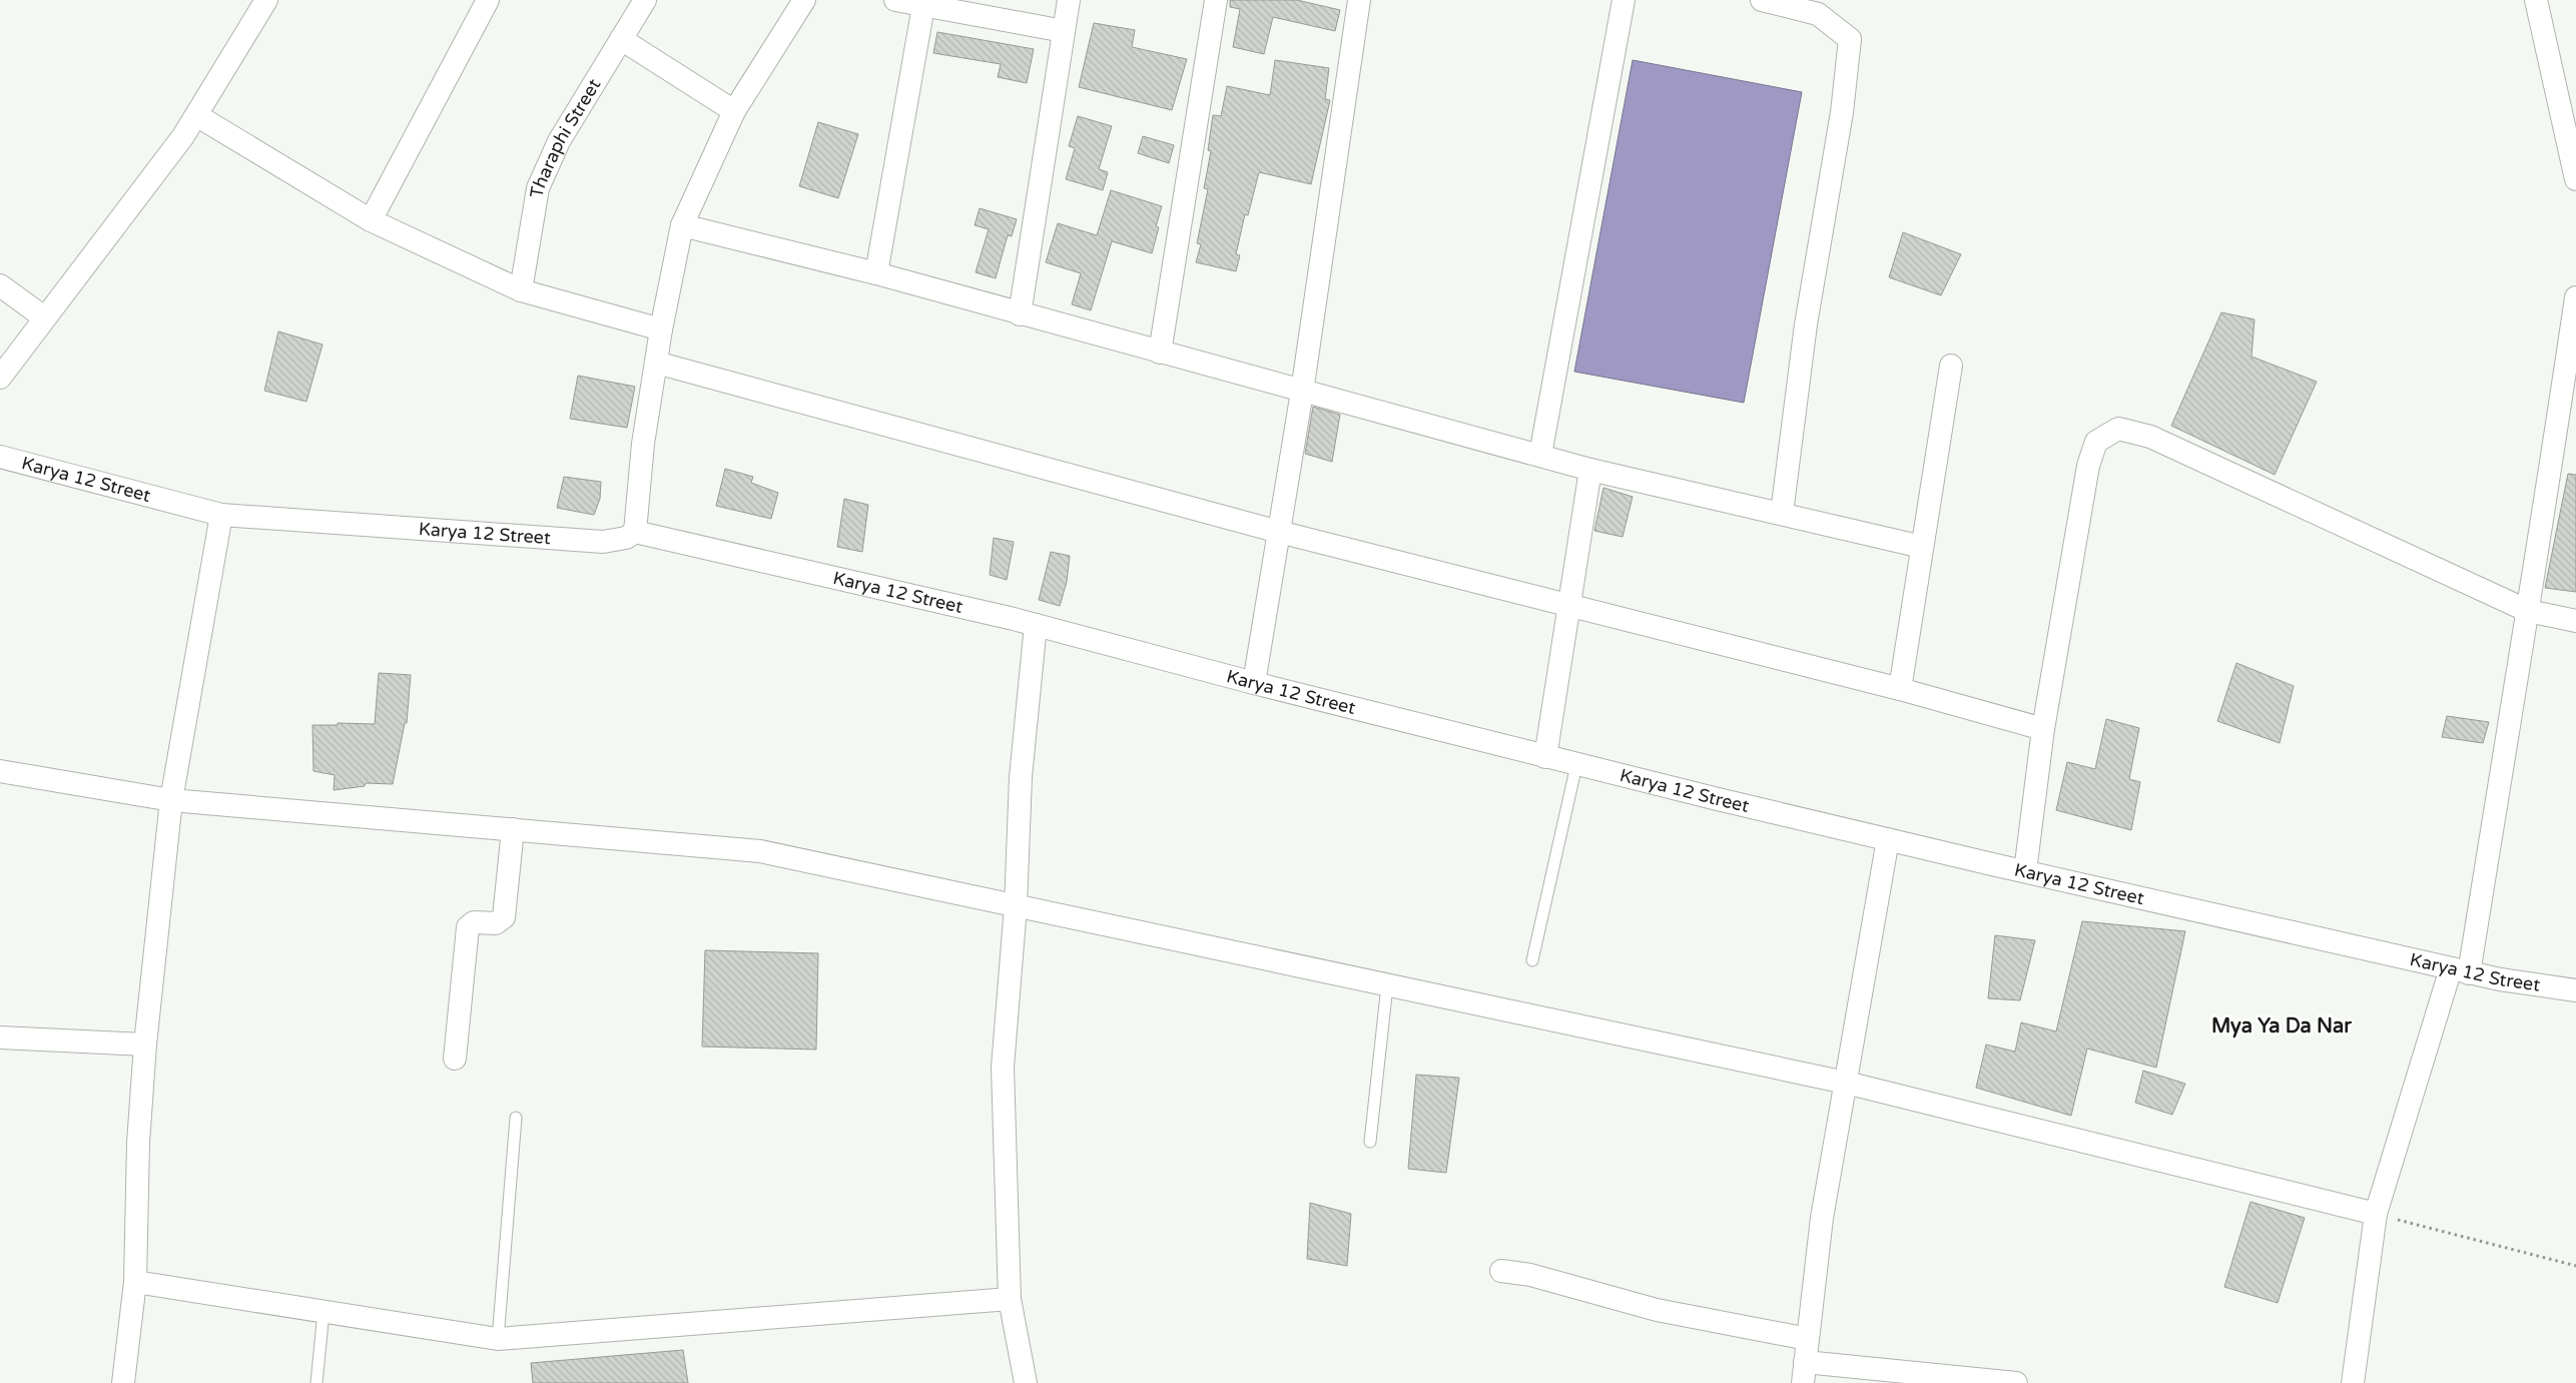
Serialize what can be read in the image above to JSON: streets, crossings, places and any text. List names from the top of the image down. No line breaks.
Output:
{"streets":{"street":["Tharaphi Street","Karya 12 Street"]},"districts":["Mya Ya Da Nar"]}
